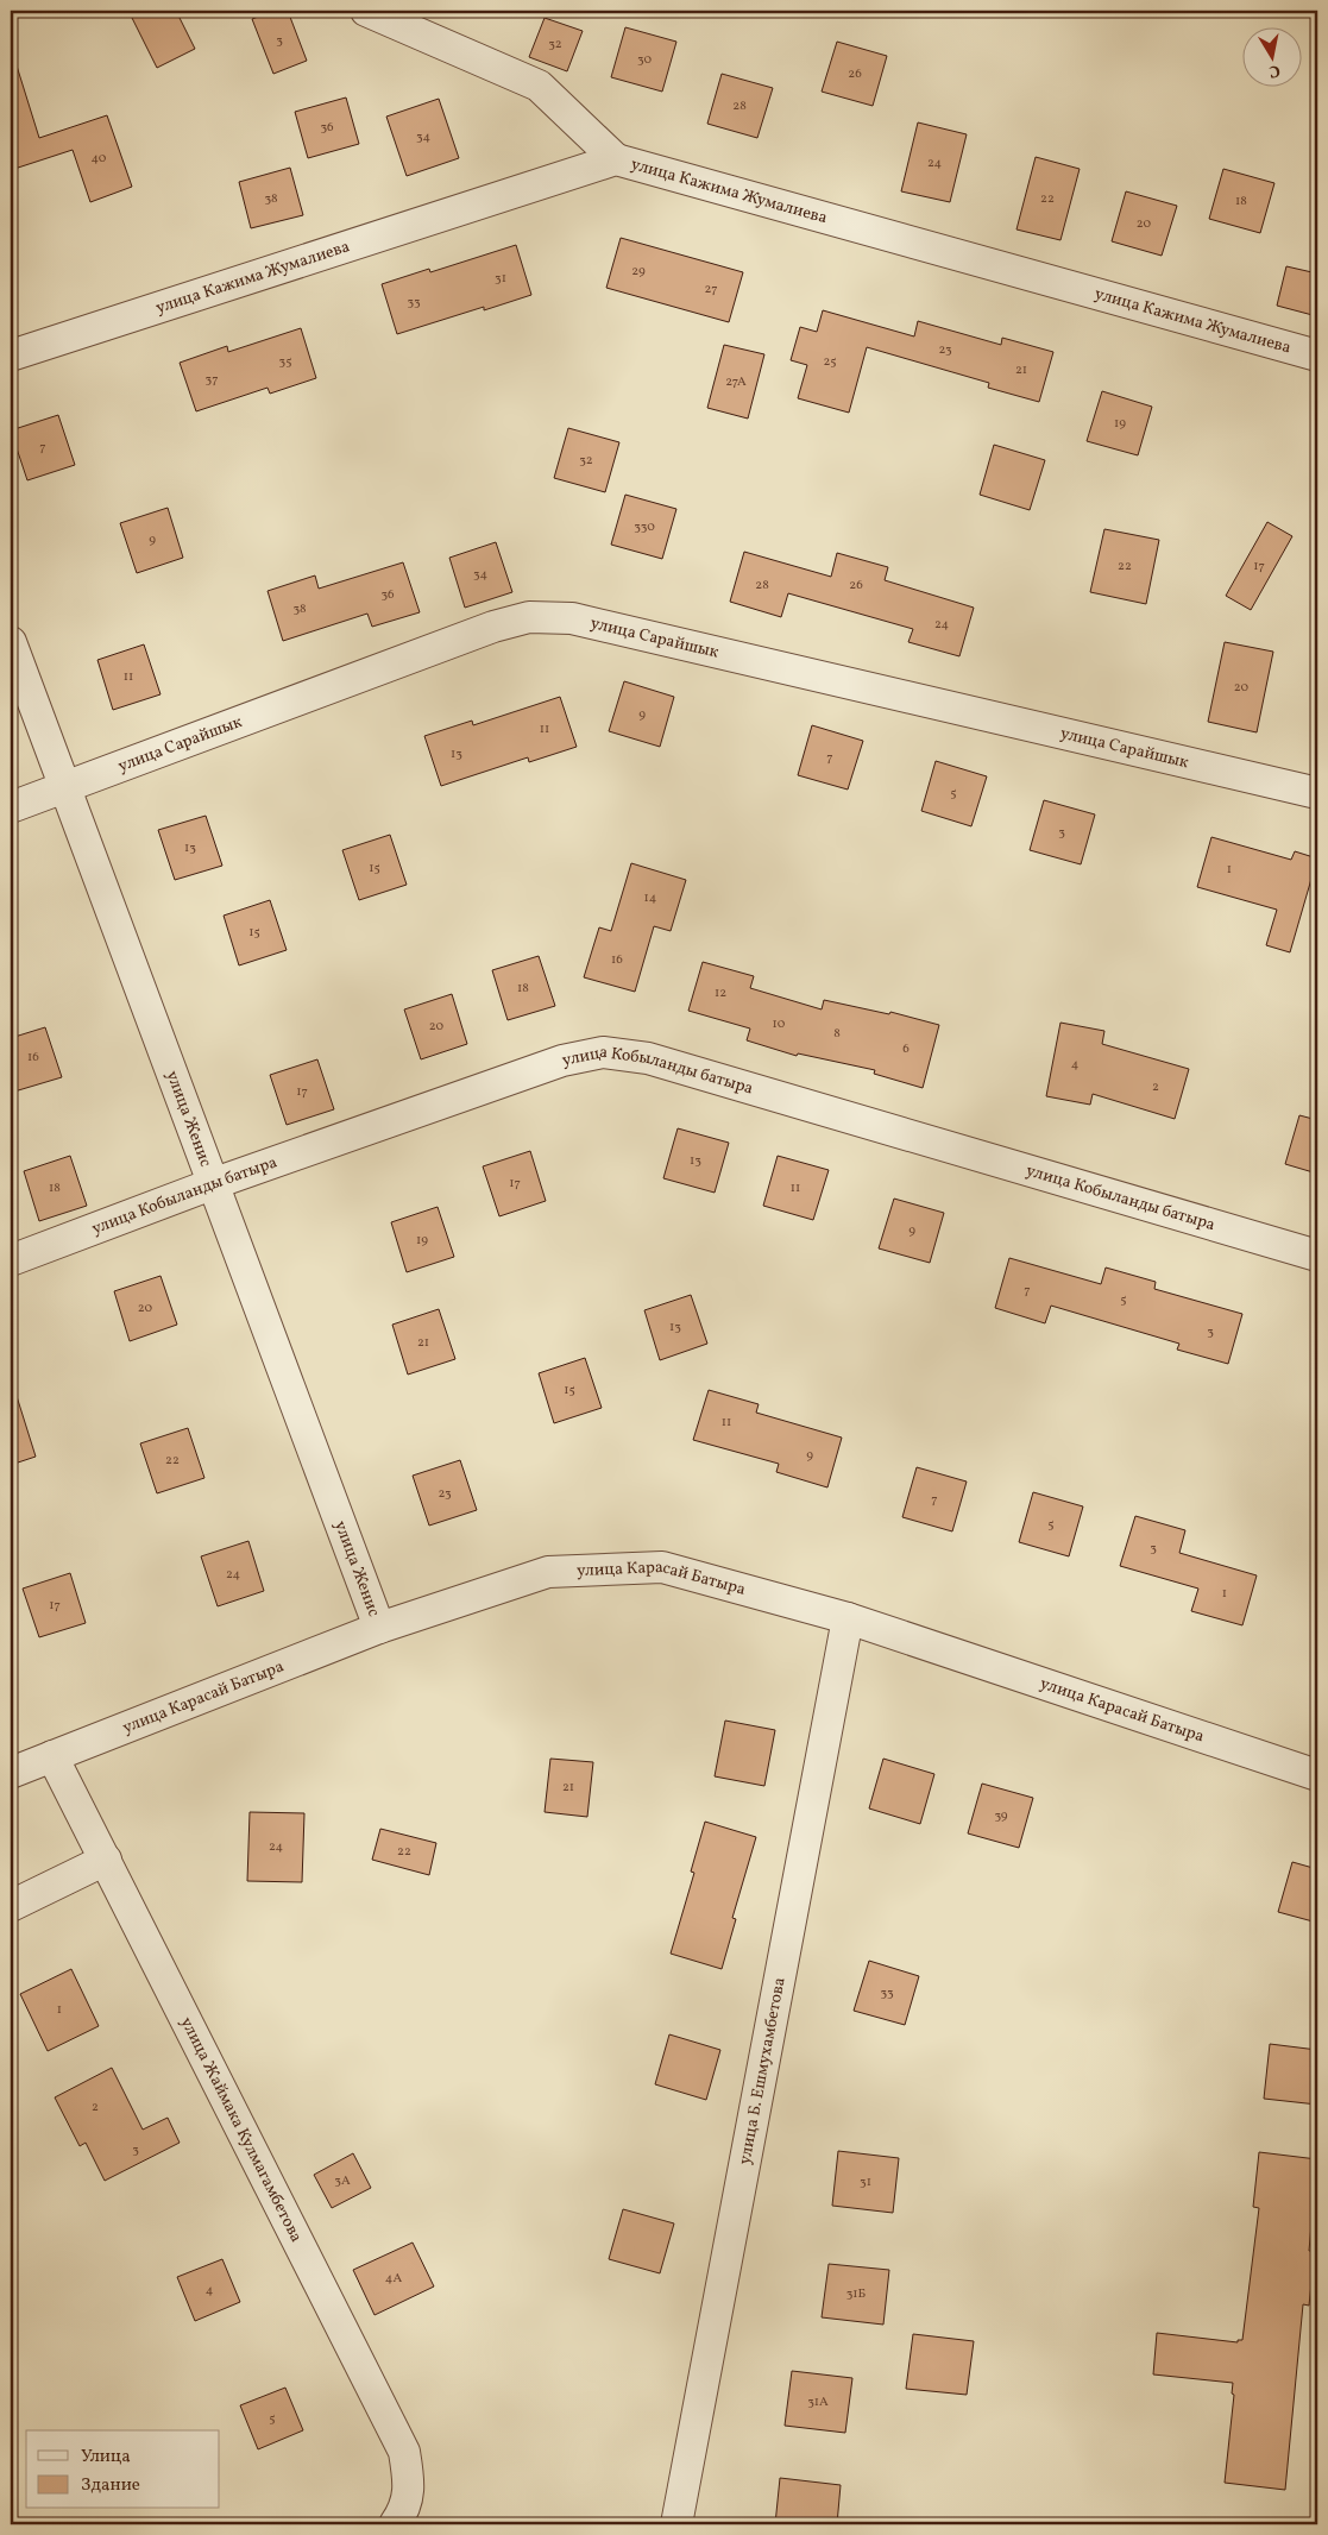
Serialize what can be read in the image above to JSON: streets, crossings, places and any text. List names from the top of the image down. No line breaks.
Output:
{"streets":{"street":["улица Кажима Жумалиева","улица Сарайшык","улица Кобыланды батыра","улица Женис","улица Карасай Батыра","улица Б. Ешмухамбетова","улица Жаймака Кулмагамбетова"]},"crossings":[["улица Сарайшык","улица Женис"],["улица Кобыланды батыра","улица Женис"],["улица Женис","улица Карасай Батыра"],["улица Карасай Батыра","улица Б. Ешмухамбетова"],["улица Карасай Батыра","улица Жаймака Кулмагамбетова"]],"house_numbers":["3","32","30","26","28","36","34","40","24","38","22","18","20","29","31","27","33","23","35","25","21","37","27А","19","7","32","330","9","22","17","34","28","26","36","38","24","11","20","9","11","13","7","5","3","13","15","1","14","15","16","18","12","10","20","8","6","16","4","2","17","13","17","18","11","9","19","7","5","20","13","3","21","15","11","9","22","23","7","5","3","24","1","17","21","39","24","22","33","1","2","3","3А","31","4А","4","31Б","31А","5"],"legend":["Улица","Здание"],"north":"bottom"}
